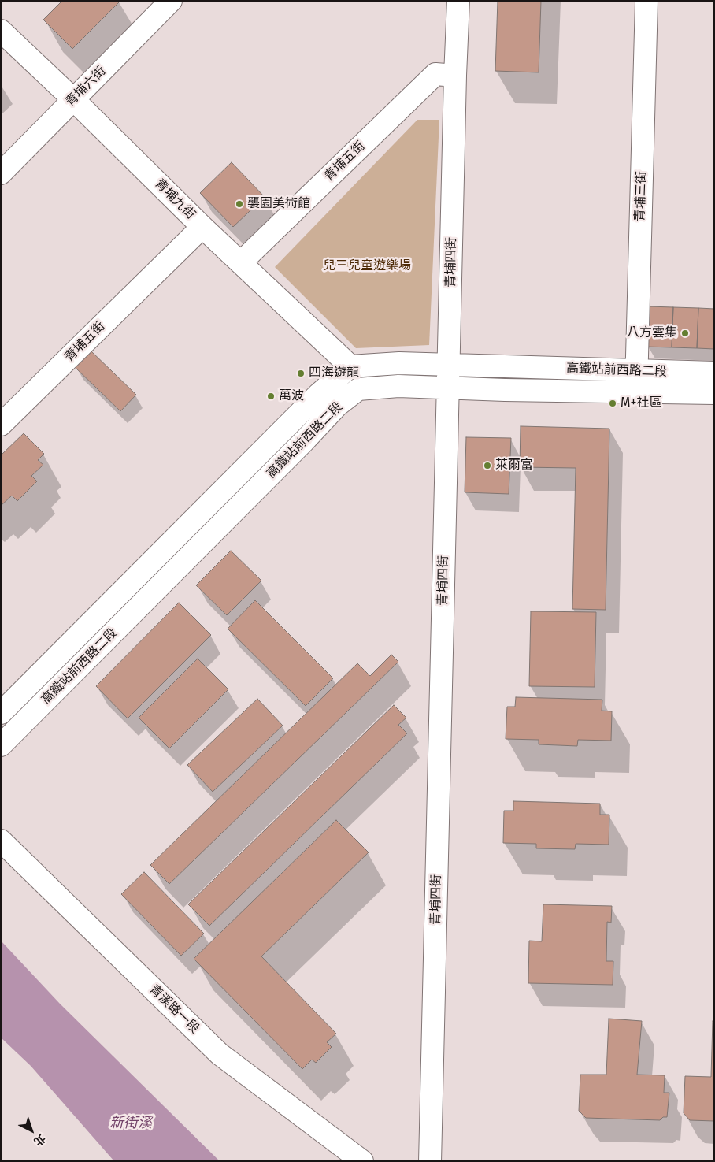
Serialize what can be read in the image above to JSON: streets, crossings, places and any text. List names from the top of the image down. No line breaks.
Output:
{"streets":{"street":["青埔六街","青埔五街","青埔三街","青埔九街","青埔四街","高鐵站前西路二段","青溪路一段"]},"crossings":[["青埔六街","青埔九街"],["青埔五街","青埔九街"],["青埔五街","青埔四街"],["青埔三街","高鐵站前西路二段"],["青埔九街","高鐵站前西路二段"],["青埔四街","高鐵站前西路二段"]],"water":["新街溪"],"parks":["兒三兒童遊樂場"],"places":["襲園美術館","八方雲集","四海遊龍","萬波","M+社區","萊爾富"],"north":"bottom right"}
